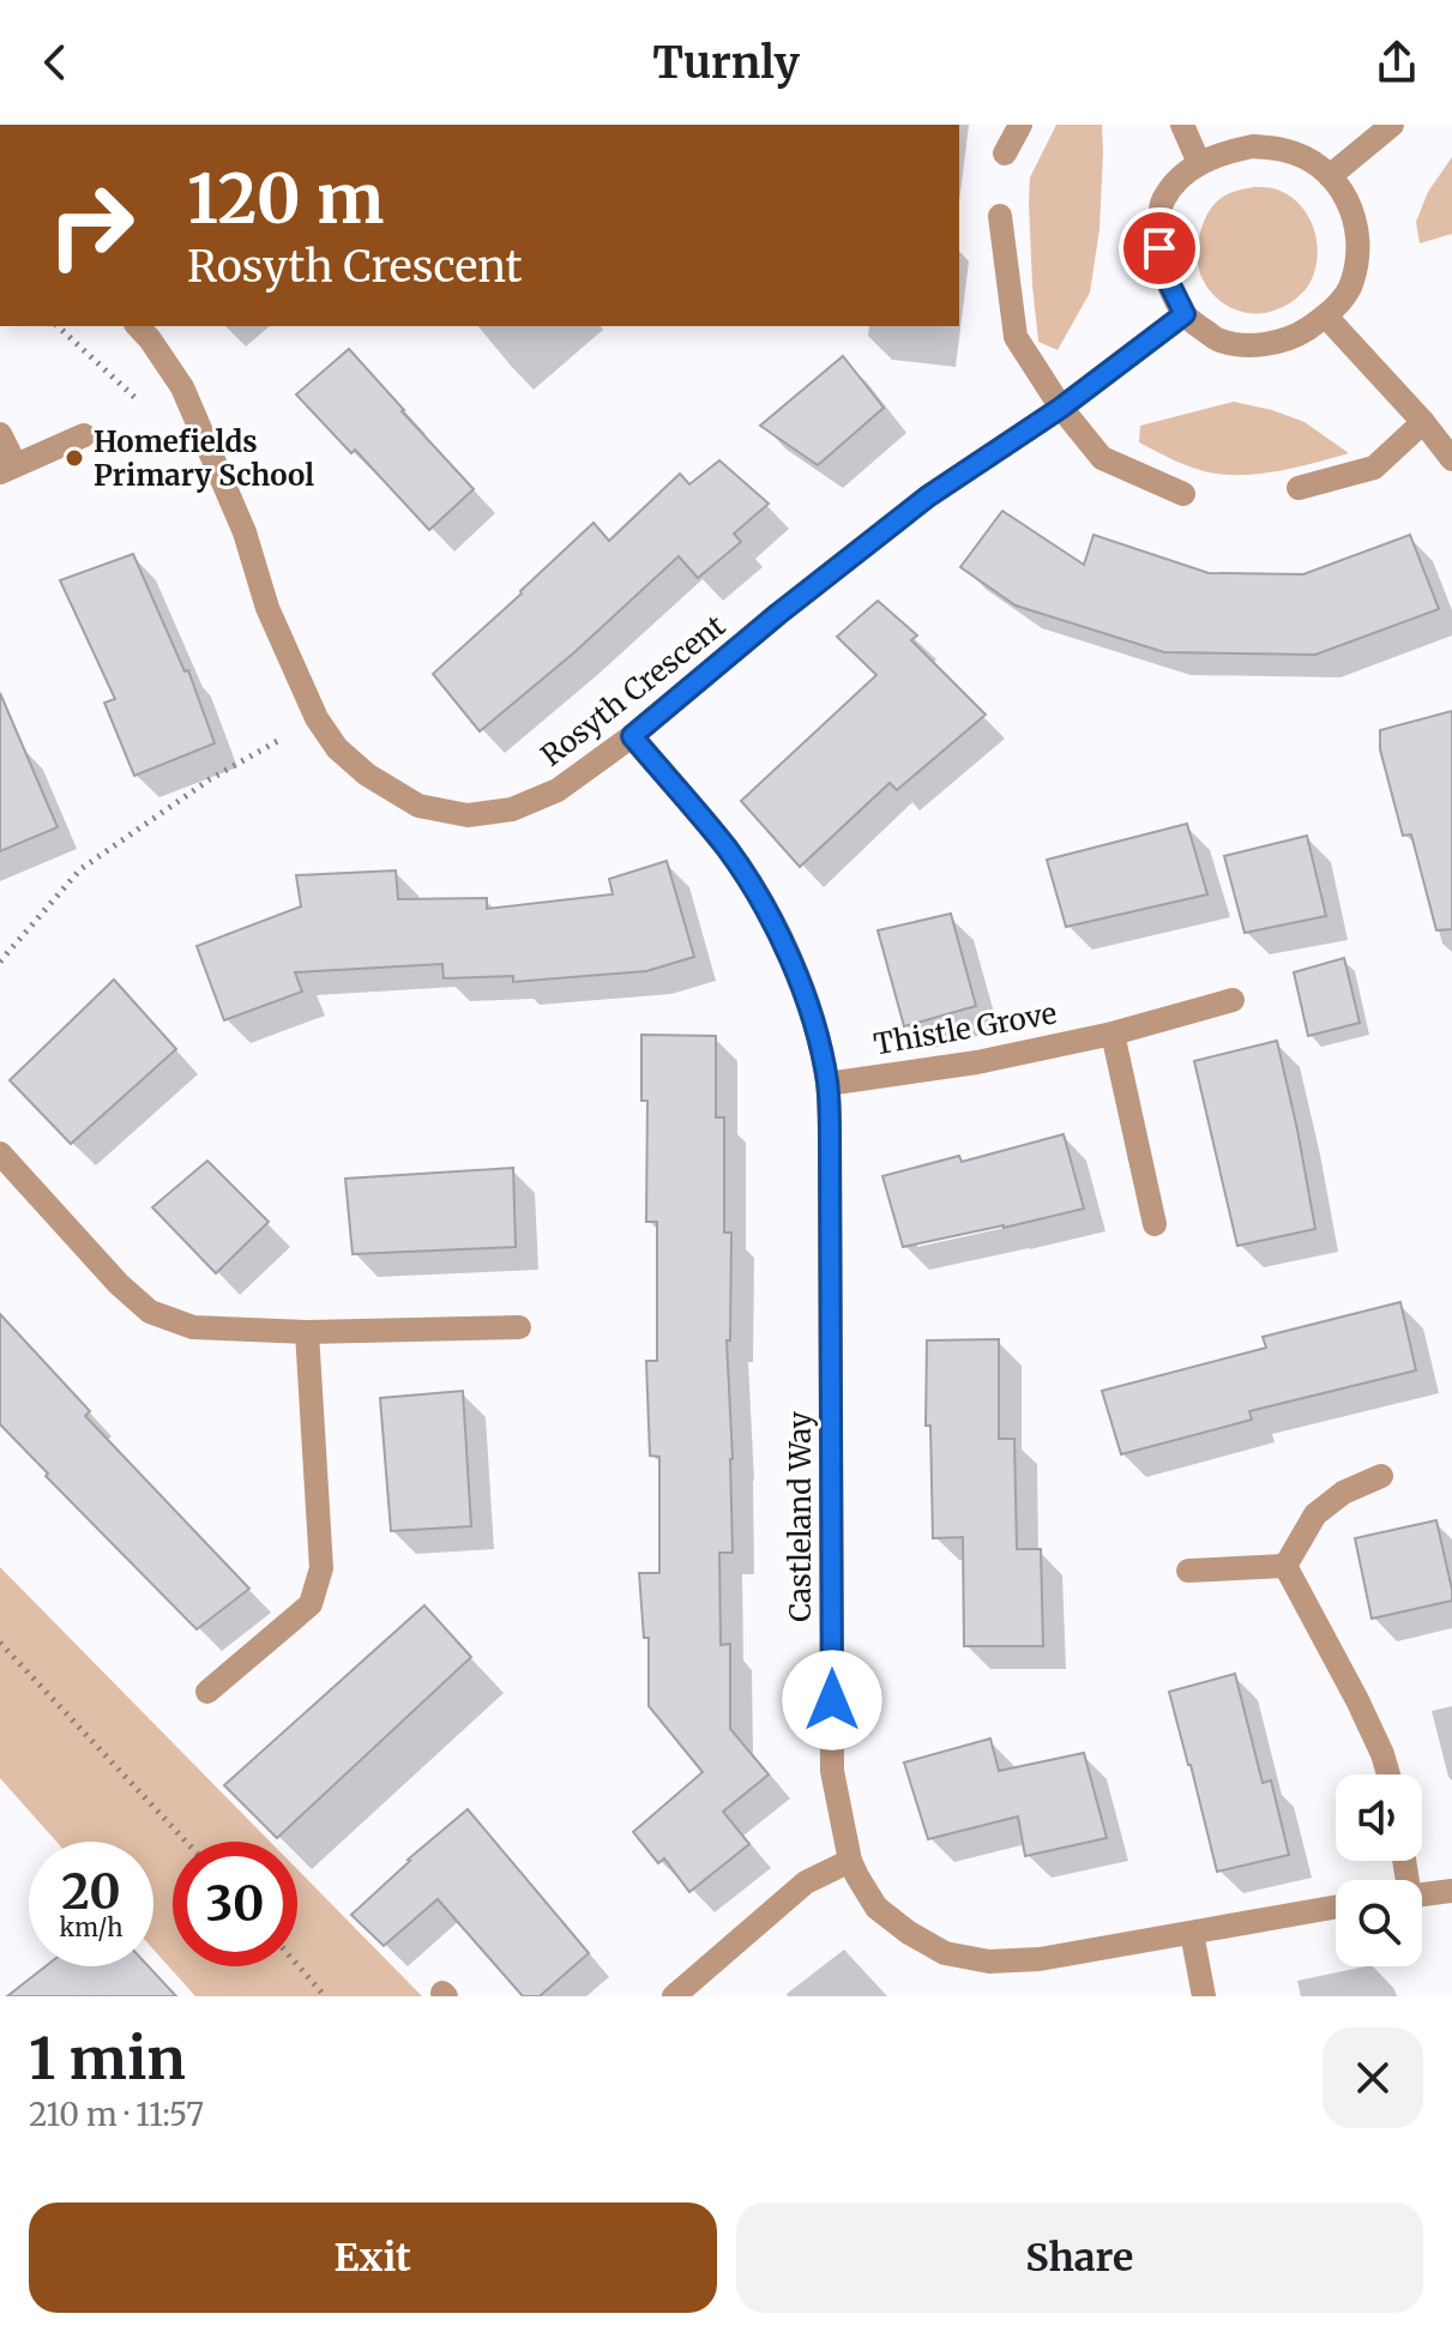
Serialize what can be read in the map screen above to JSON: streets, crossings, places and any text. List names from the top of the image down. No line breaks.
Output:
{"streets":{"street":["Rosyth Crescent","Thistle Grove","Castleland Way"]},"crossings":[["Rosyth Crescent","Castleland Way"],["Thistle Grove","Castleland Way"]],"places":["Homefields Primary School"],"page":{"header":"Turnly","turn":["120 m","Rosyth Crescent"],"speed":"20 km/h","limit":"30","heading":["1 min","210 m · 11:57"],"buttons":["Exit","Share"]}}
